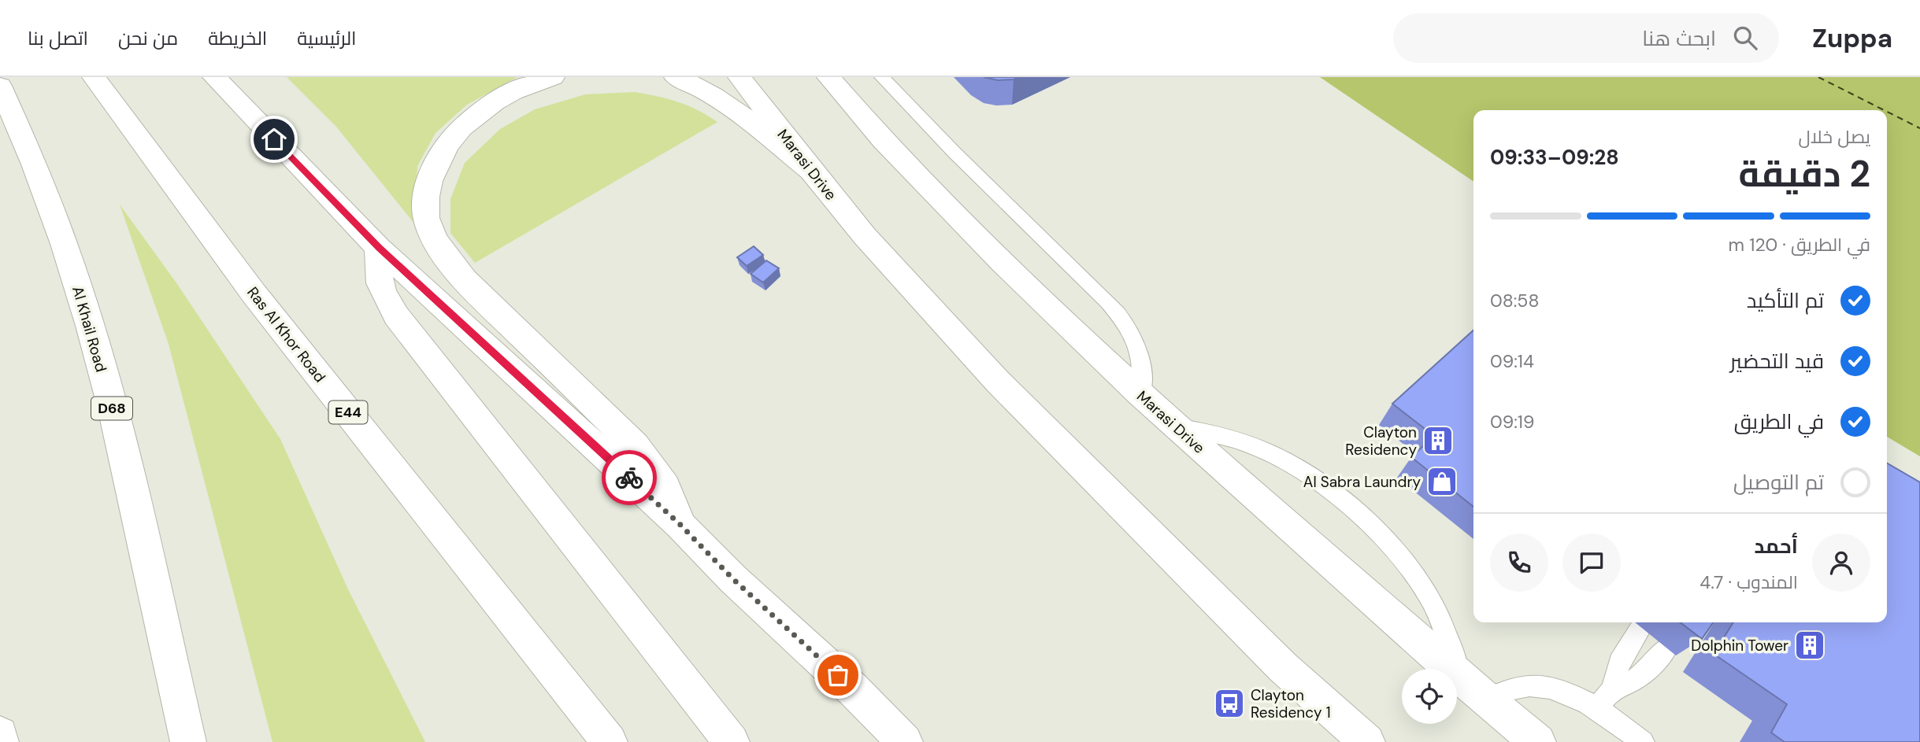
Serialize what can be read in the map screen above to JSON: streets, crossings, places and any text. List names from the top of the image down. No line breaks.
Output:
{"streets":{"main road":["Marasi Drive","Al Khail Road","Ras Al Khor Road","D68","E44"]},"places":{"building":["Clayton Residency","Dolphin Tower"],"shop":["Al Sabra Laundry"],"bus stop":["Clayton Residency 1"]},"page":{"header":"Zuppa","search":"ابحث هنا","nav":["الرئيسية","الخريطة","من نحن","اتصل بنا"],"heading":["2 دقيقة","يصل خلال","09:28–09:33"],"panel":["أحمد","المندوب · 4.7"],"bar":"في الطريق · 120 m","list":[["تم التأكيد","08:58"],["قيد التحضير","09:14"],["في الطريق","09:19"],"تم التوصيل"]}}
